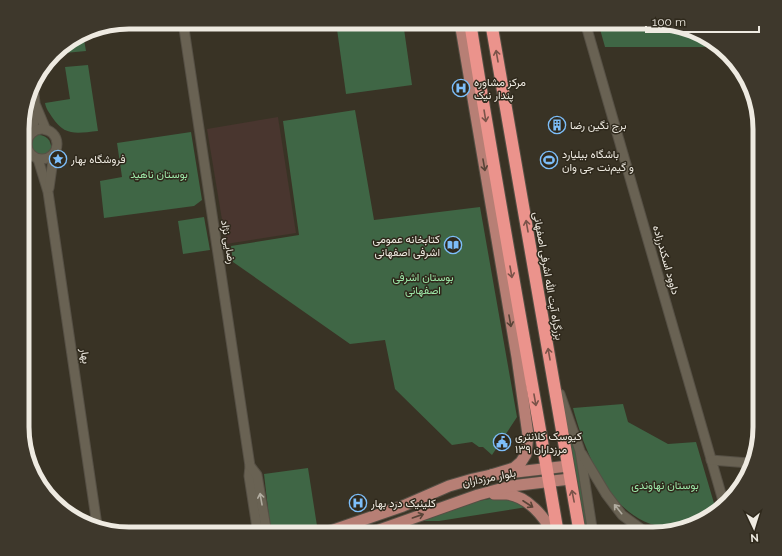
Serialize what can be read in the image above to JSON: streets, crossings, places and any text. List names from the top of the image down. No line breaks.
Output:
{"streets":{"highway":["بزرگراه آیت الله اشرفی اصفهانی"],"main road":["بلوار مرزداران"],"street":["رضایی نژاد","داوود اسکندرزاده","بهار"]},"crossings":[["بزرگراه آیت الله اشرفی اصفهانی","بلوار مرزداران"]],"parks":["بوستان ناهید","بوستان اشرفی اصفهانی","بوستان نهاوندی"],"places":{"hospital":["مرکز مشاوره پندار نیک","کلینیک درد بهار"],"building":["برج نگین رضا"],"place":["فروشگاه بهار"],"sports":["باشگاه بیلیارد و گیم‌نت جی وان"],"library":["کتابخانه عمومی اشرفی اصفهانی"],"public building":["کیوسک کلانتری ۱۳۹ مرزداران"]},"scale_bar":"100 m","north":"bottom"}
